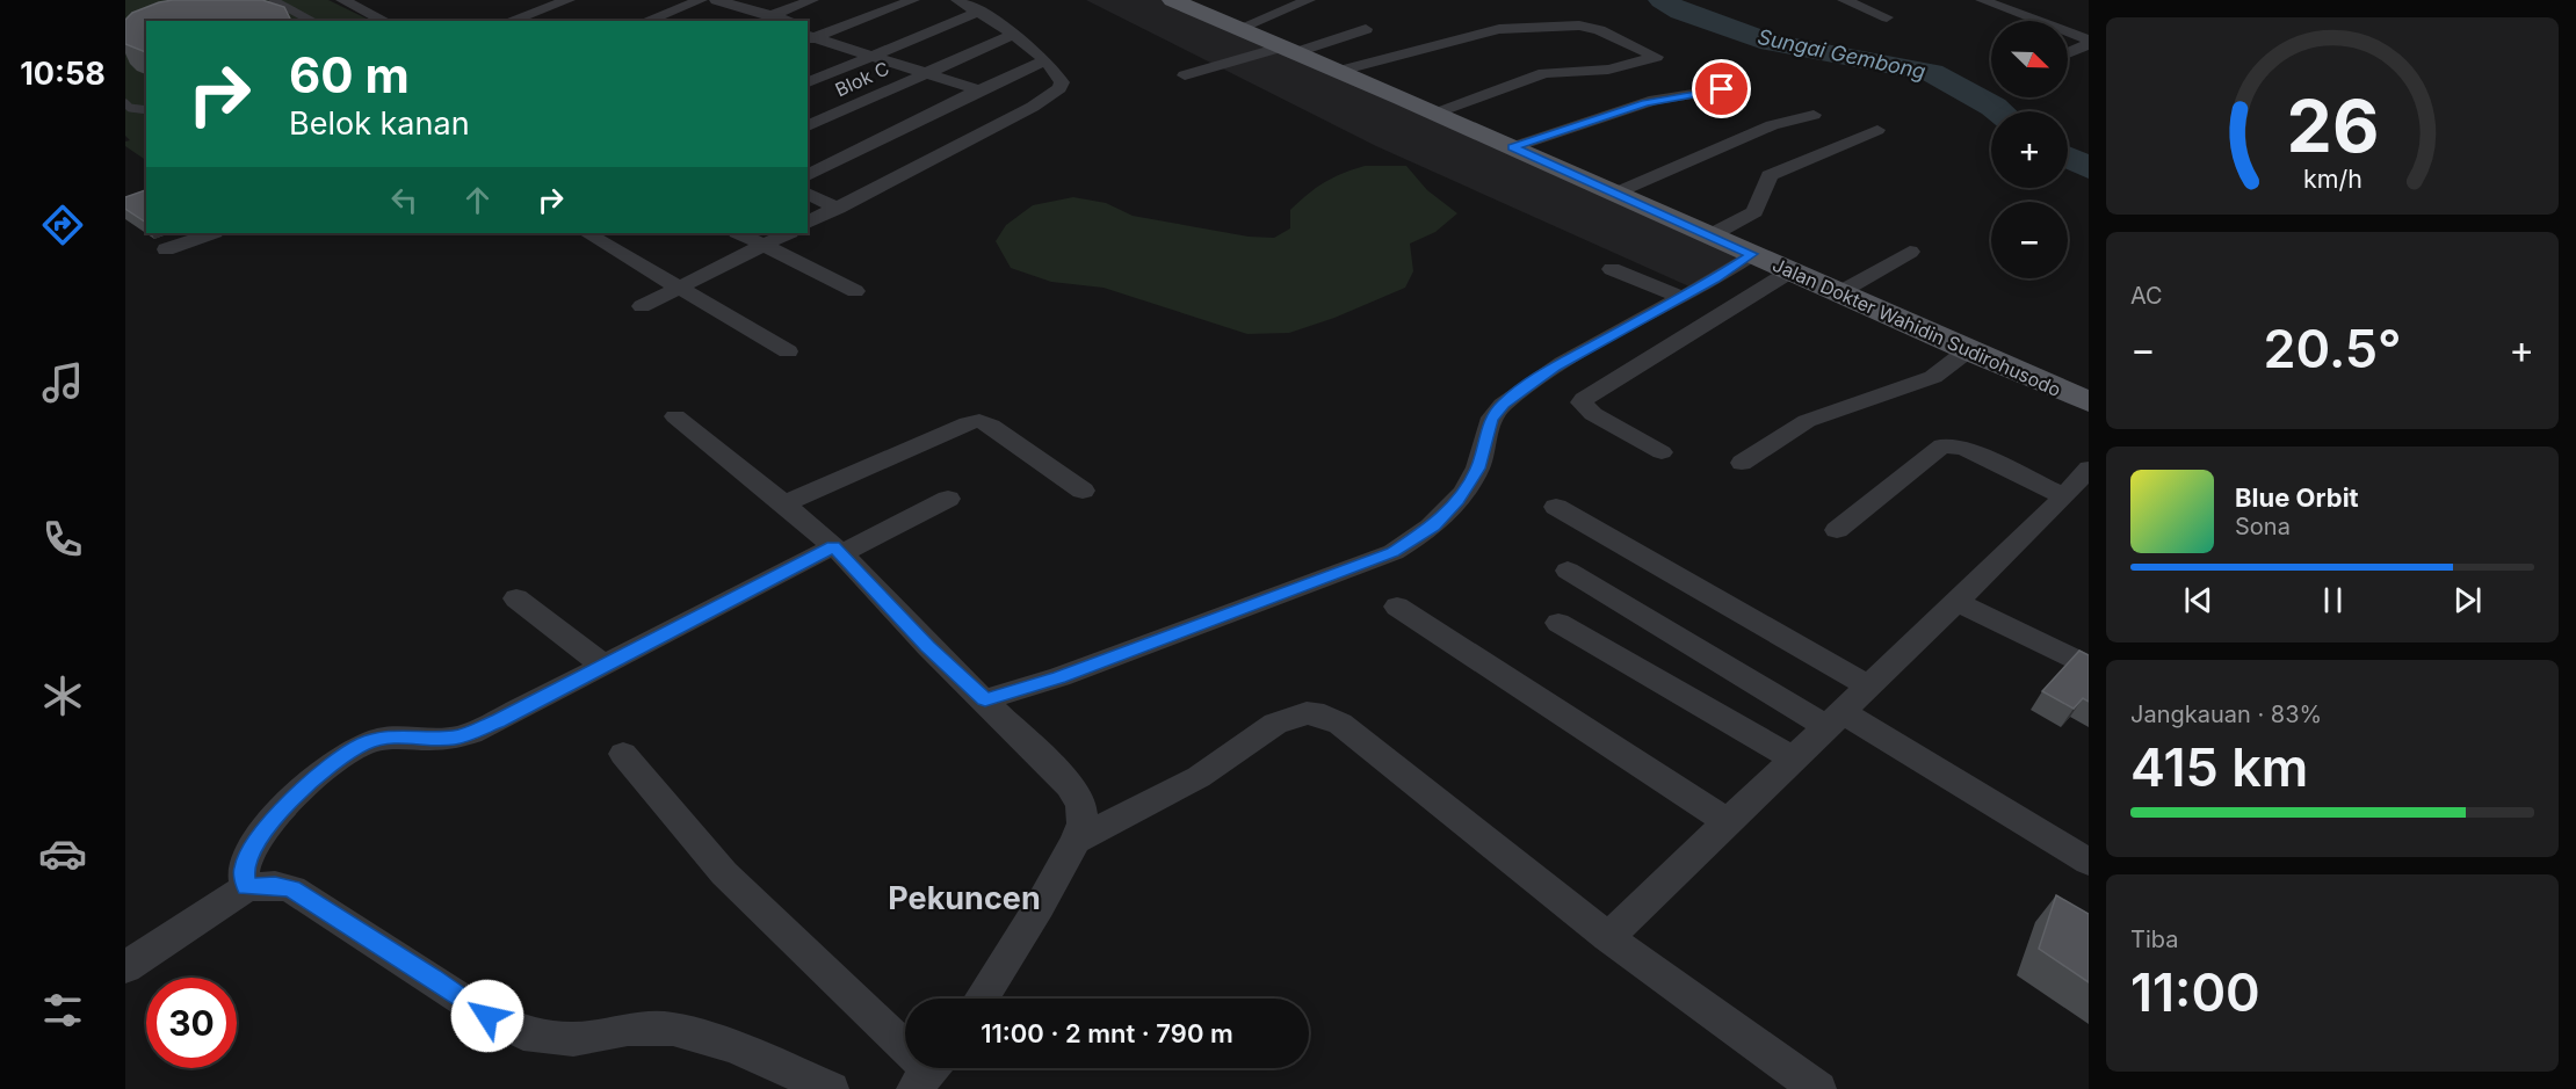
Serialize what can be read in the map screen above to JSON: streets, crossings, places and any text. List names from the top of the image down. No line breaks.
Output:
{"streets":{"main road":["Jalan Dokter Wahidin Sudirohusodo"],"street":["Blok C"]},"districts":["Pekuncen"],"water":["Sungai Gembong"],"north":"bottom right","page":{"tabs":"10:58","map_buttons":["+","−"],"turn":["60 m","Belok kanan"],"tile":["AC",["Jangkauan · 83%","415 km"],["Tiba","11:00"]],"heat":["−","20.5°","+"],"song":["Blue Orbit","Sona"],"limit":"30","trip":"11:00 · 2 mnt · 790 m","gauge":["26","km/h"]}}
